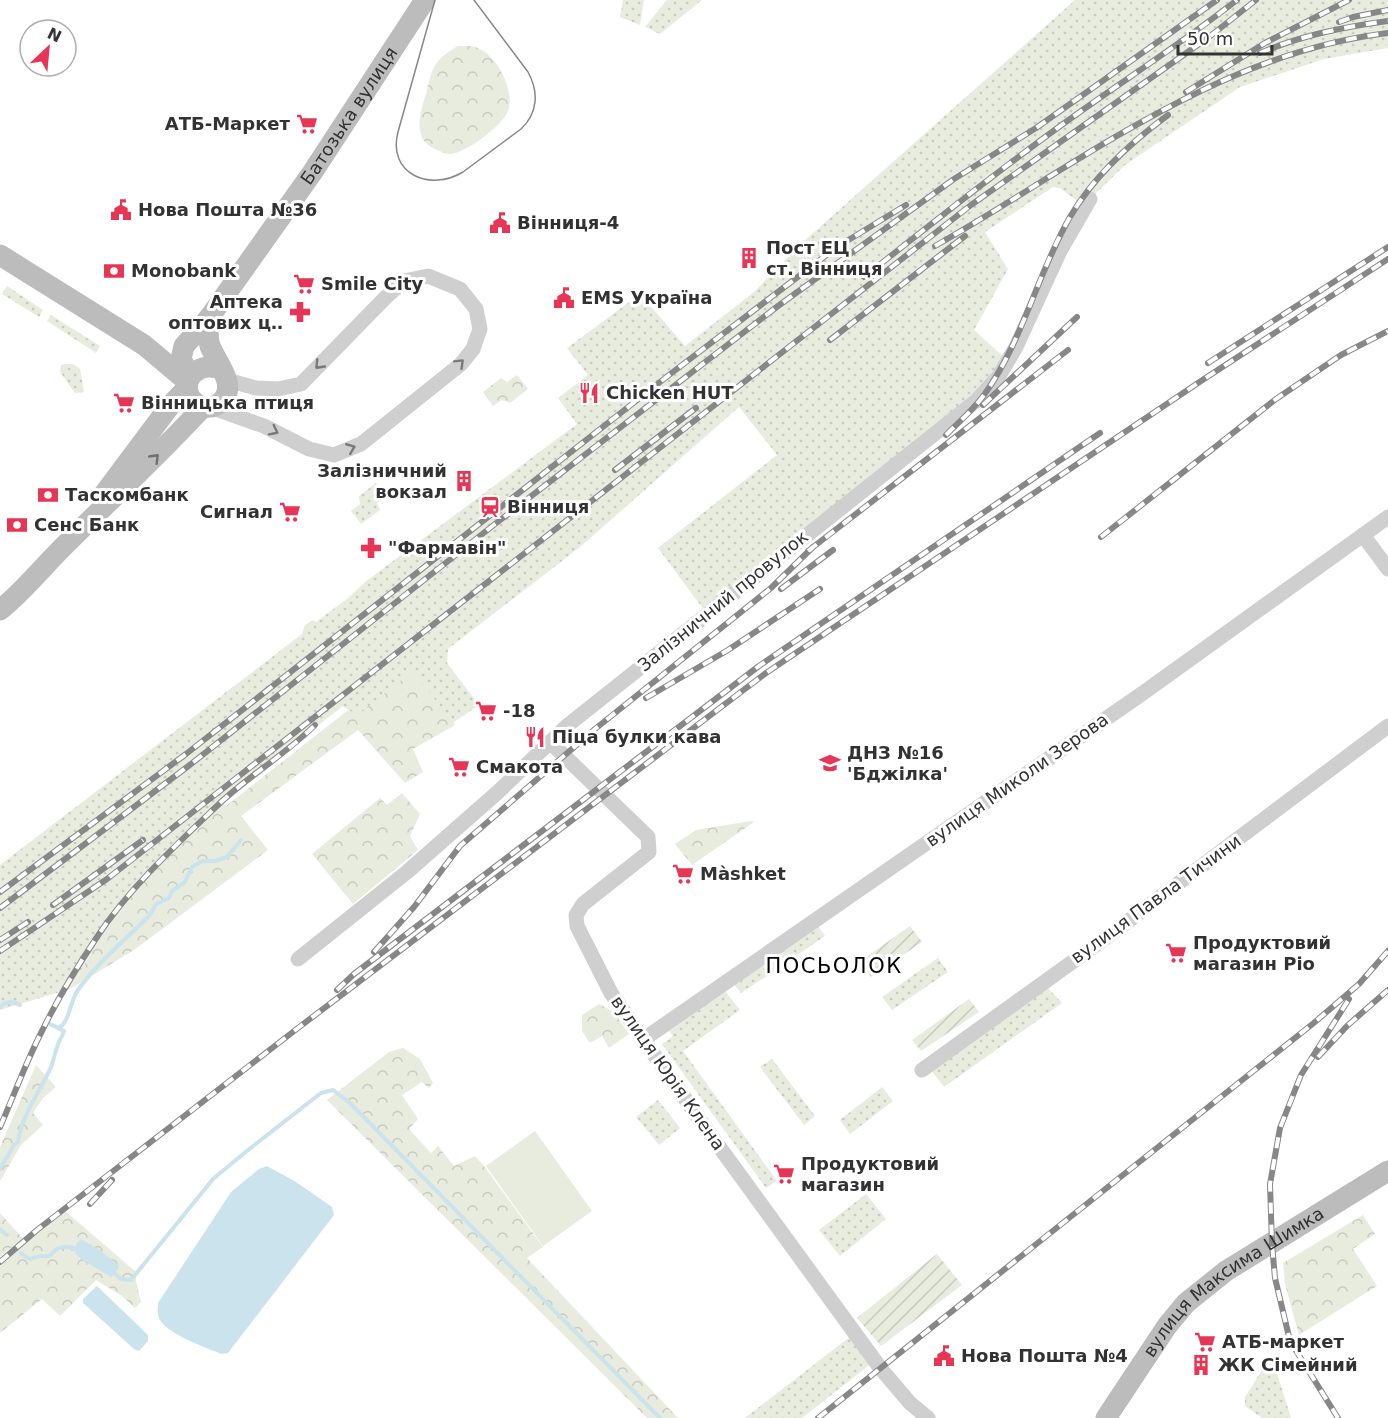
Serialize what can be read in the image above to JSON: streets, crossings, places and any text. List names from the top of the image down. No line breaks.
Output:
{"streets":{"main road":["Батозька вулиця","вулиця Максима Шимка"],"street":["Залізничний провулок","вулиця Миколи Зерова","вулиця Павла Тичини","вулиця Юрія Клена"]},"crossings":[["Залізничний провулок","вулиця Юрія Клена"],["вулиця Миколи Зерова","вулиця Юрія Клена"]],"districts":["ПОСЬОЛОК"],"places":{"supermarket":["АТБ-Маркет","Smile City","Вінницька птиця","Сигнал","-18","Смакота","Màshket","Продуктовий магазин Ріо","Продуктовий магазин","АТБ-маркет"],"public building":["Нова Пошта №36","Вінниця-4","EMS Україна","Нова Пошта №4"],"building":["Пост ЕЦ ст. Вінниця","Залізничний вокзал","ЖК Сімейний"],"bank":["Monobank","Таскомбанк","Сенс Банк"],"pharmacy":["Аптека оптових ц‥","\"Фармавін\""],"restaurant":["Chicken HUT","Піца булки кава"],"station":["Вінниця"],"school or university":["ДНЗ №16 'Бджілка'"]},"scale_bar":"50 m","north":"top right"}
